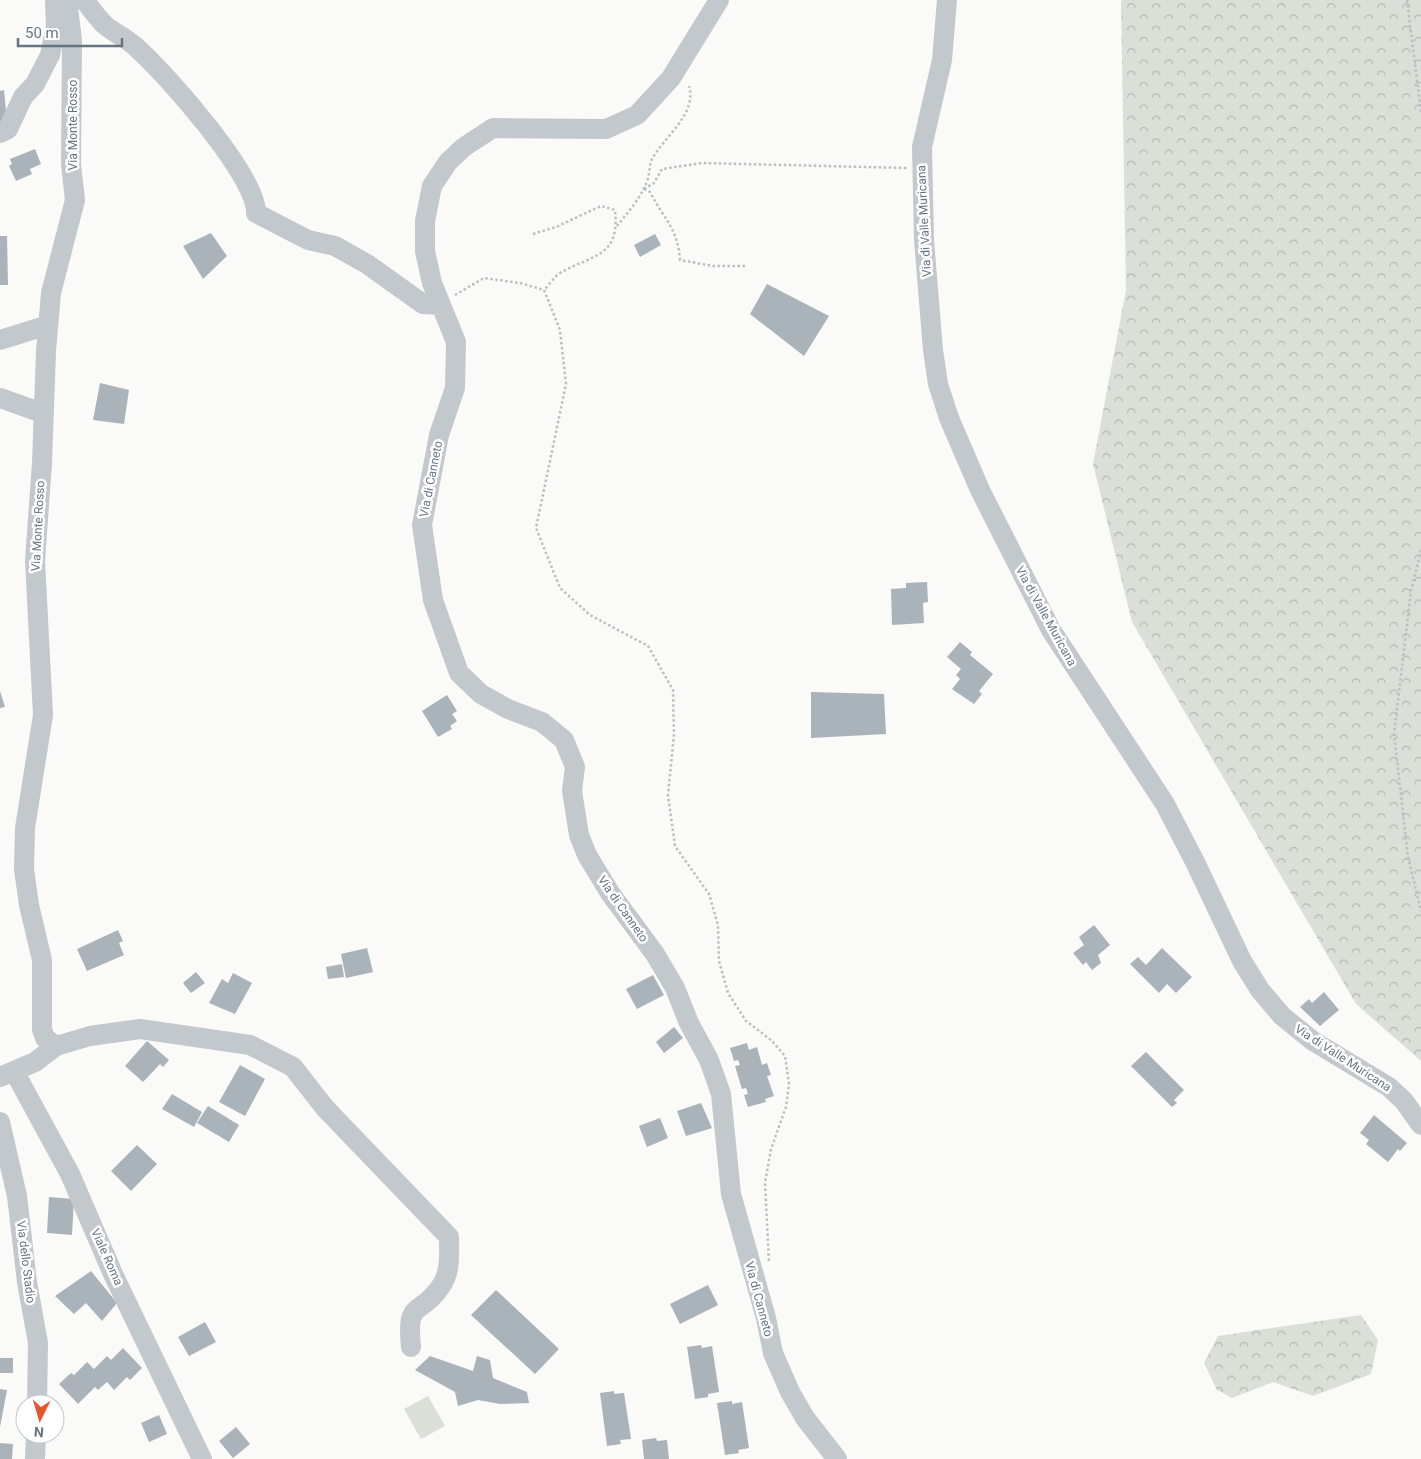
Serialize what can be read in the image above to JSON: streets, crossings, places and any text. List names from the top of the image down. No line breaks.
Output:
{"streets":{"street":["Via Monte Rosso","Via di Valle Muricana","Via di Canneto","Viale Roma","Via dello Stadio"]},"scale_bar":"50 m","north":"bottom"}
